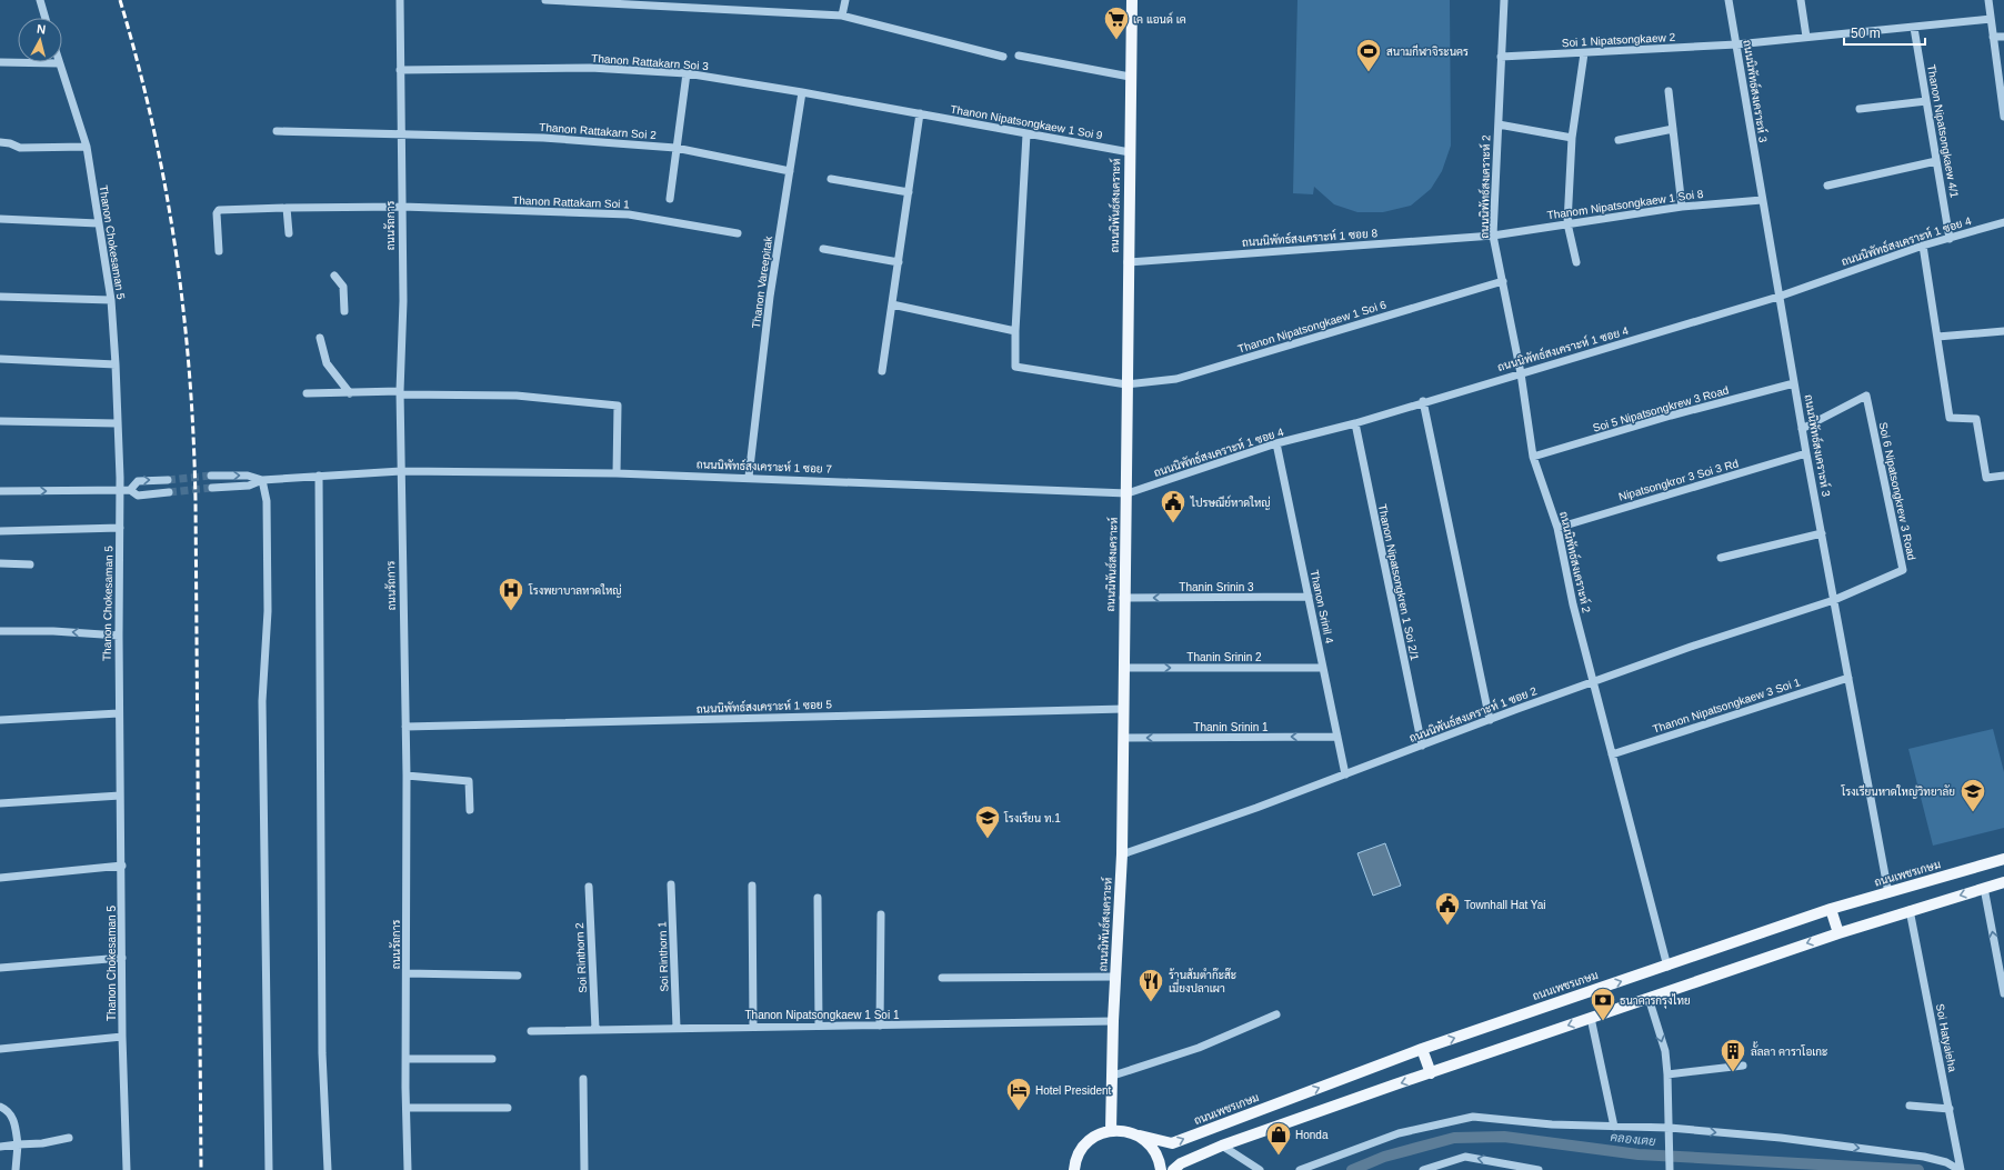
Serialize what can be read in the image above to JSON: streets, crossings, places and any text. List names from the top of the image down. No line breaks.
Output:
{"streets":{"main road":["ถนนนิพันธ์สงเคราะห์","ถนนเพชรเกษม"],"street":["Soi 1 Nipatsongkaew 2","Thanon Rattakarn Soi 3","ถนนนิพัทธ์สงเคราะห์ 3","Thanon Nipatsongkaew 1 Soi 9","Thanon Rattakarn Soi 2","Thanon Nipatsongkaew 4/1","ถนนนิพัทธ์สงเคราะห์ 2","Thanon Rattakarn Soi 1","Thanom Nipatsongkaew 1 Soi 8","ถนนรัถการ","ถนนนิพัทธ์สงเคราะห์ 1 ซอย 8","ถนนนิพัทธ์สงเคราะห์ 1 ซอย 4","Thanon Chokesaman 5","Thanon Vareepitak","Thanon Nipatsongkaew 1 Soi 6","Soi 5 Nipatsongkrew 3 Road","ถนนนิพัทธ์สงเคราะห์ 1 ซอย 7","Nipatsongkror 3 Soi 3 Rd","Soi 6 Nipatsongkrew 3 Road","Thanon Nipatsongkren 1 Soi 2/1","Thanin Srinin 3","Thanon Srinil 4","Thanin Srinin 2","Thanon Nipatsongkaew 3 Soi 1","ถนนนิพัทธ์สงเคราะห์ 1 ซอย 5","ถนนนิพันธ์สงเคราะห์ 1 ซอย 2","Thanin Srinin 1","Soi Rinthorn 1","Soi Rinthorn 2","Thanon Nipatsongkaew 1 Soi 1","Soi Hatyaieha"]},"crossings":[["Soi 1 Nipatsongkaew 2","ถนนนิพัทธ์สงเคราะห์ 3"],["Soi 1 Nipatsongkaew 2","Thanon Nipatsongkaew 4/1"],["Soi 1 Nipatsongkaew 2","ถนนนิพัทธ์สงเคราะห์ 2"],["Thanon Rattakarn Soi 3","Thanon Nipatsongkaew 1 Soi 9"],["Thanon Rattakarn Soi 3","ถนนรัถการ"],["Thanon Rattakarn Soi 3","Thanon Vareepitak"],["ถนนนิพัทธ์สงเคราะห์ 3","Thanom Nipatsongkaew 1 Soi 8"],["ถนนนิพัทธ์สงเคราะห์ 3","ถนนนิพัทธ์สงเคราะห์ 1 ซอย 4"],["ถนนนิพัทธ์สงเคราะห์ 3","Soi 5 Nipatsongkrew 3 Road"],["ถนนนิพัทธ์สงเคราะห์ 3","Nipatsongkror 3 Soi 3 Rd"],["ถนนนิพัทธ์สงเคราะห์ 3","Soi 6 Nipatsongkrew 3 Road"],["ถนนนิพัทธ์สงเคราะห์ 3","Thanon Nipatsongkaew 3 Soi 1"],["ถนนนิพัทธ์สงเคราะห์ 3","ถนนนิพันธ์สงเคราะห์ 1 ซอย 2"],["ถนนนิพัทธ์สงเคราะห์ 3","ถนนเพชรเกษม"],["Thanon Nipatsongkaew 1 Soi 9","ถนนนิพันธ์สงเคราะห์"],["Thanon Rattakarn Soi 2","ถนนรัถการ"],["Thanon Rattakarn Soi 2","Thanon Vareepitak"],["Thanon Nipatsongkaew 4/1","ถนนนิพัทธ์สงเคราะห์ 1 ซอย 4"],["ถนนนิพัทธ์สงเคราะห์ 2","Thanom Nipatsongkaew 1 Soi 8"],["ถนนนิพัทธ์สงเคราะห์ 2","ถนนนิพัทธ์สงเคราะห์ 1 ซอย 8"],["ถนนนิพัทธ์สงเคราะห์ 2","ถนนนิพัทธ์สงเคราะห์ 1 ซอย 4"],["ถนนนิพัทธ์สงเคราะห์ 2","Thanon Nipatsongkaew 1 Soi 6"],["ถนนนิพัทธ์สงเคราะห์ 2","Soi 5 Nipatsongkrew 3 Road"],["ถนนนิพัทธ์สงเคราะห์ 2","Nipatsongkror 3 Soi 3 Rd"],["ถนนนิพัทธ์สงเคราะห์ 2","Thanon Nipatsongkaew 3 Soi 1"],["ถนนนิพัทธ์สงเคราะห์ 2","ถนนนิพันธ์สงเคราะห์ 1 ซอย 2"],["ถนนนิพัทธ์สงเคราะห์ 2","ถนนเพชรเกษม"],["Thanon Rattakarn Soi 1","ถนนรัถการ"],["Thanom Nipatsongkaew 1 Soi 8","ถนนนิพัทธ์สงเคราะห์ 1 ซอย 8"],["ถนนนิพันธ์สงเคราะห์","ถนนนิพัทธ์สงเคราะห์ 1 ซอย 8"],["ถนนนิพันธ์สงเคราะห์","ถนนนิพัทธ์สงเคราะห์ 1 ซอย 4"],["ถนนนิพันธ์สงเคราะห์","Thanon Nipatsongkaew 1 Soi 6"],["ถนนนิพันธ์สงเคราะห์","ถนนนิพัทธ์สงเคราะห์ 1 ซอย 7"],["ถนนนิพันธ์สงเคราะห์","Thanin Srinin 3"],["ถนนนิพันธ์สงเคราะห์","Thanin Srinin 2"],["ถนนนิพันธ์สงเคราะห์","ถนนนิพัทธ์สงเคราะห์ 1 ซอย 5"],["ถนนนิพันธ์สงเคราะห์","ถนนนิพันธ์สงเคราะห์ 1 ซอย 2"],["ถนนนิพันธ์สงเคราะห์","Thanin Srinin 1"],["ถนนนิพันธ์สงเคราะห์","ถนนเพชรเกษม"],["ถนนนิพันธ์สงเคราะห์","Thanon Nipatsongkaew 1 Soi 1"],["ถนนรัถการ","ถนนนิพัทธ์สงเคราะห์ 1 ซอย 7"],["ถนนรัถการ","ถนนนิพัทธ์สงเคราะห์ 1 ซอย 5"],["ถนนนิพัทธ์สงเคราะห์ 1 ซอย 4","ถนนนิพัทธ์สงเคราะห์ 1 ซอย 7"],["ถนนนิพัทธ์สงเคราะห์ 1 ซอย 4","Thanon Nipatsongkren 1 Soi 2/1"],["ถนนนิพัทธ์สงเคราะห์ 1 ซอย 4","Thanon Srinil 4"],["Thanon Vareepitak","ถนนนิพัทธ์สงเคราะห์ 1 ซอย 7"],["Soi 6 Nipatsongkrew 3 Road","ถนนนิพันธ์สงเคราะห์ 1 ซอย 2"],["Thanon Nipatsongkren 1 Soi 2/1","ถนนนิพันธ์สงเคราะห์ 1 ซอย 2"],["Thanin Srinin 3","Thanon Srinil 4"],["Thanon Srinil 4","Thanin Srinin 2"],["Thanon Srinil 4","ถนนนิพันธ์สงเคราะห์ 1 ซอย 2"],["Thanon Srinil 4","Thanin Srinin 1"],["Soi Rinthorn 1","Thanon Nipatsongkaew 1 Soi 1"],["Soi Rinthorn 2","Thanon Nipatsongkaew 1 Soi 1"]],"one_way":["Thanin Srinin 3","Thanin Srinin 2","Thanin Srinin 1"],"water":["คลองเตย"],"places":{"supermarket":["เค แอนด์ เค"],"sports":["สนามกีฬาจิระนคร"],"public building":["ไปรษณีย์หาดใหญ่","Townhall Hat Yai"],"hospital":["โรงพยาบาลหาดใหญ่"],"school or university":["โรงเรียนหาดใหญ่วิทยาลัย","โรงเรียน ท.1"],"restaurant":["ร้านส้มตำก๊ะส๊ะ เมี่ยงปลาเผา"],"bank":["ธนาคารกรุงไทย"],"building":["ลั้ลลา คาราโอเกะ"],"hotel":["Hotel President"],"shop":["Honda"]},"scale_bar":"50 m","north":"top"}
